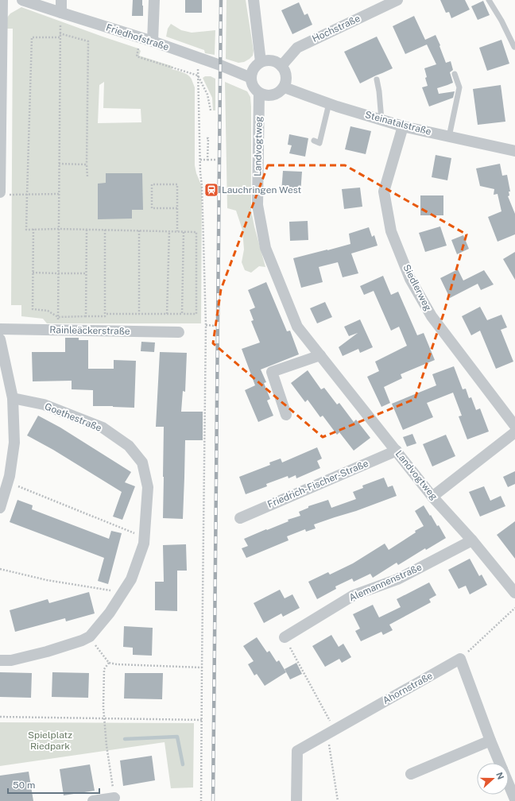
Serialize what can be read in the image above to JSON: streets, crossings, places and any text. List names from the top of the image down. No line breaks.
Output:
{"streets":{"street":["Hochstraße","Friedhofstraße","Steinatalstraße","Landvogtweg","Siedlerweg","Rainleäckerstraße","Goethestraße","Friedrich-Fischer-Straße","Alemannenstraße","Ahornstraße"]},"crossings":[["Hochstraße","Friedhofstraße"],["Hochstraße","Steinatalstraße"],["Hochstraße","Landvogtweg"],["Friedhofstraße","Steinatalstraße"],["Friedhofstraße","Landvogtweg"],["Steinatalstraße","Landvogtweg"],["Steinatalstraße","Siedlerweg"],["Landvogtweg","Friedrich-Fischer-Straße"],["Landvogtweg","Alemannenstraße"]],"parks":["Spielplatz Riedpark"],"places":{"station":["Lauchringen West"]},"scale_bar":"50 m","north":"right"}
